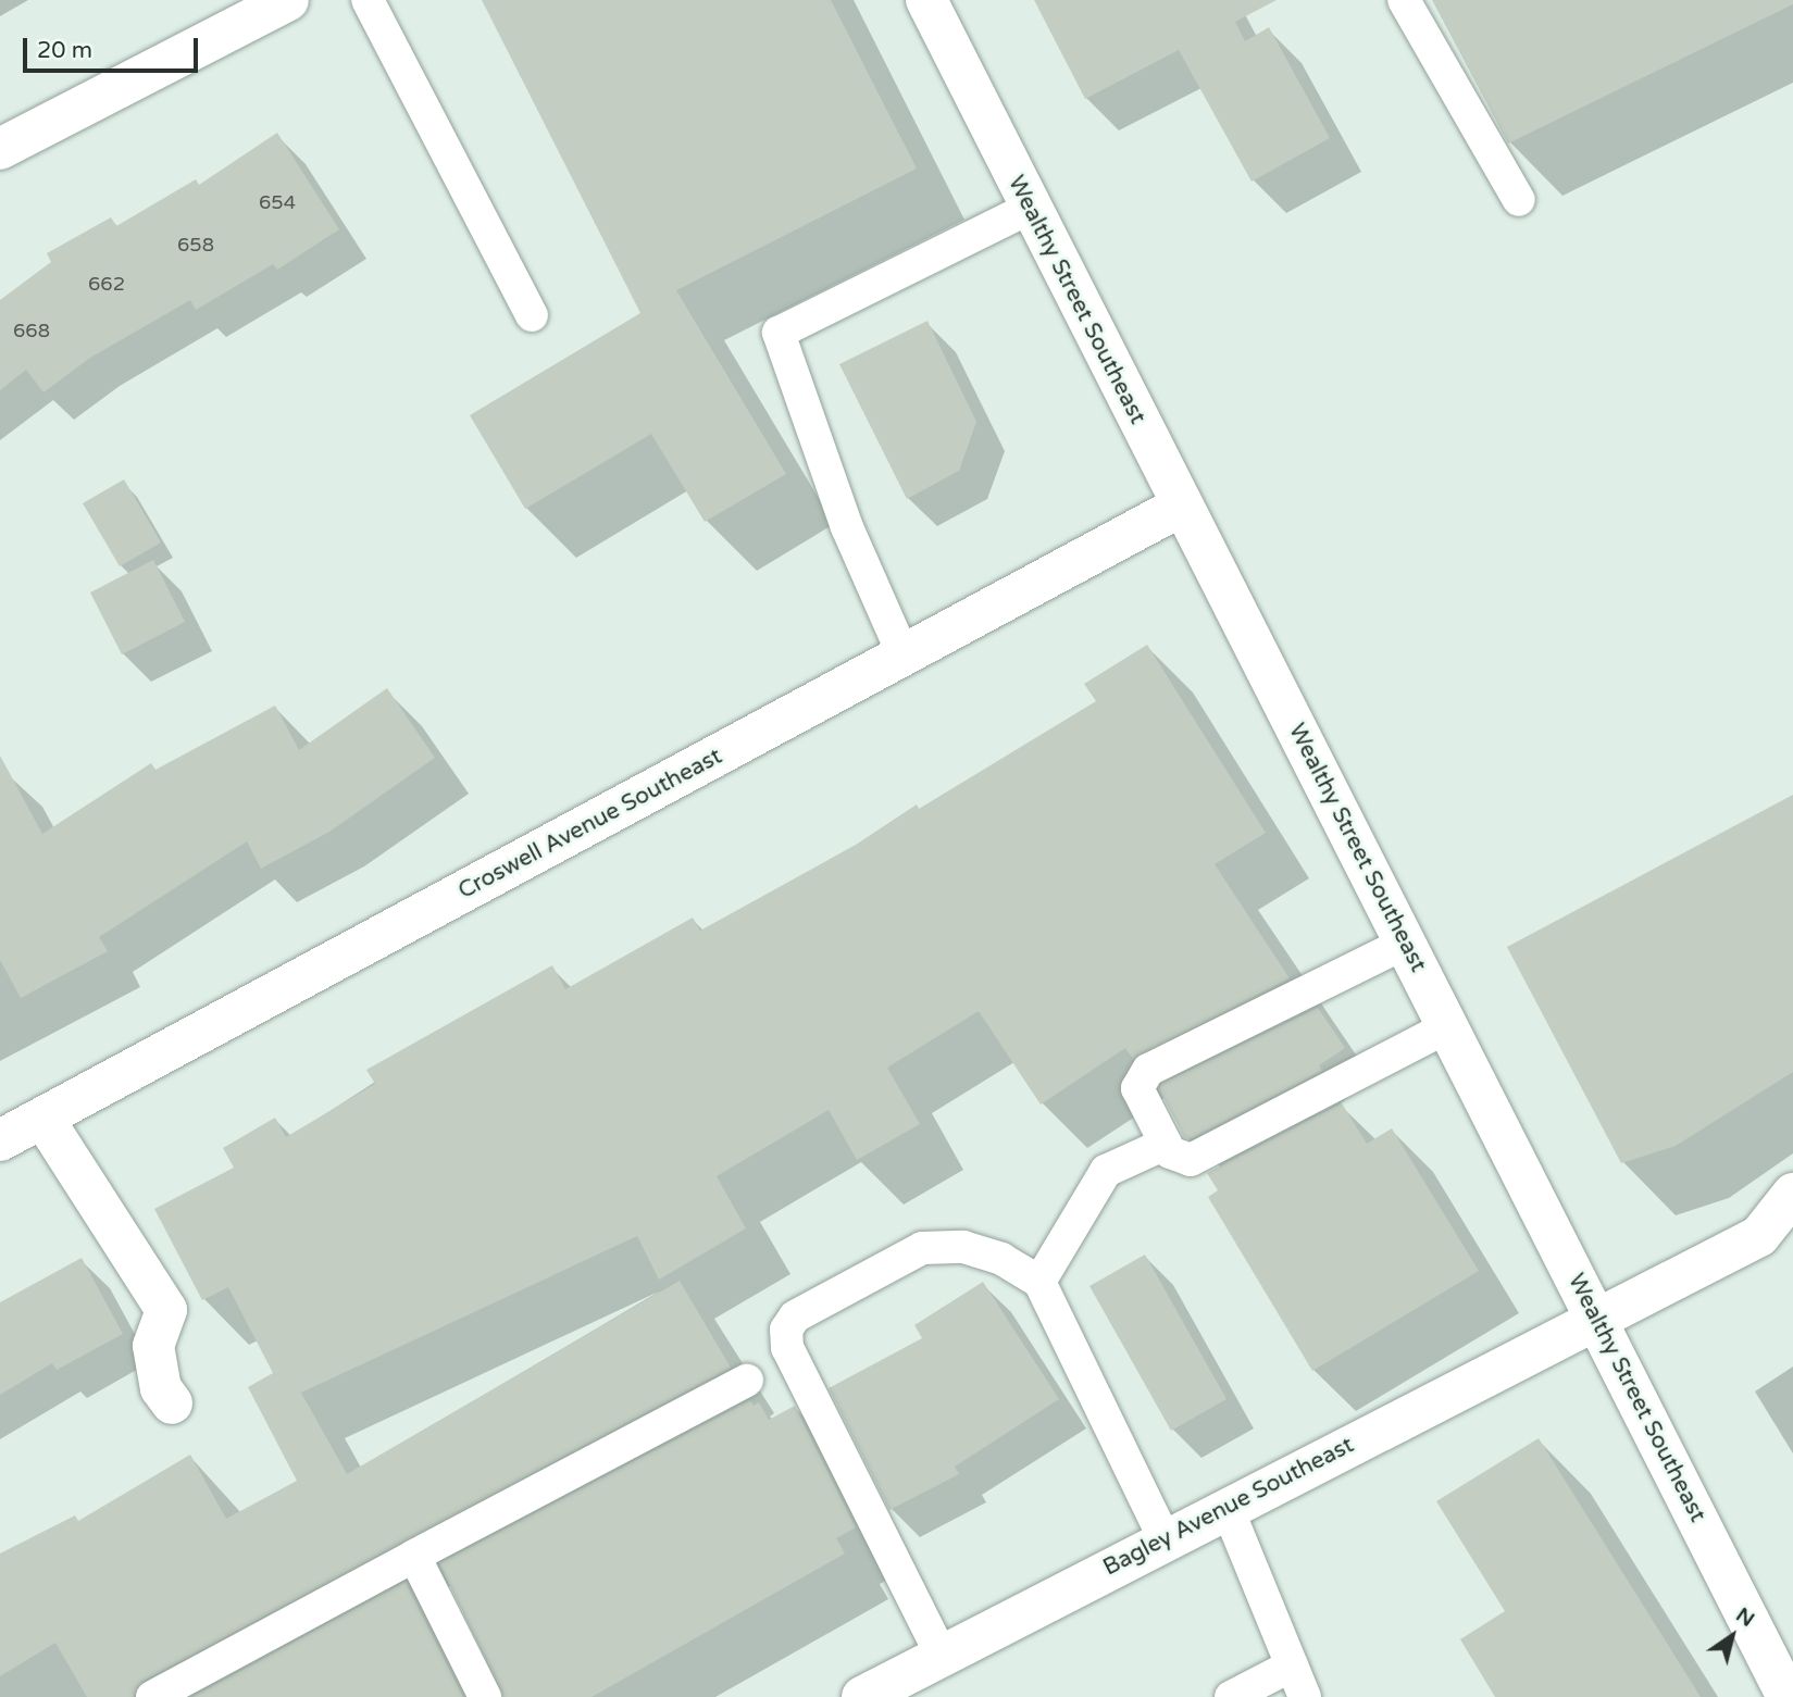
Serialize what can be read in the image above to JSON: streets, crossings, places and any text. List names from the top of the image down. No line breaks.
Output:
{"streets":{"street":["Wealthy Street Southeast","Croswell Avenue Southeast","Bagley Avenue Southeast"]},"crossings":[["Wealthy Street Southeast","Croswell Avenue Southeast"],["Wealthy Street Southeast","Bagley Avenue Southeast"]],"house_numbers":["654","658","662","668"],"scale_bar":"20 m","north":"top right"}
